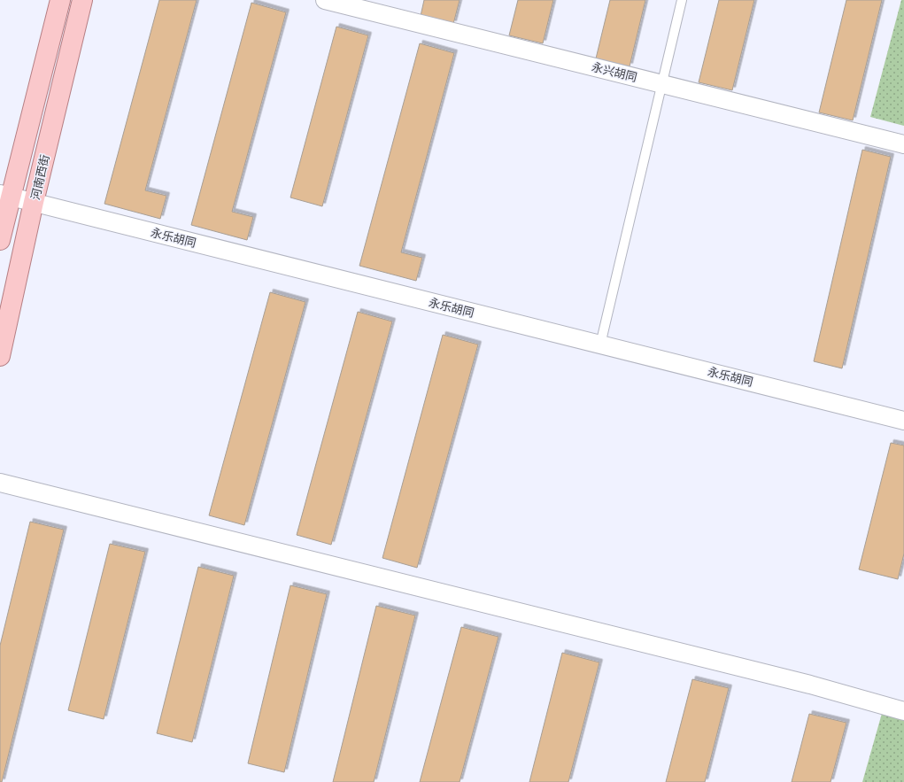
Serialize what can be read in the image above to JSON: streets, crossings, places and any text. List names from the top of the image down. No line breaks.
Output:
{"streets":{"main road":["河南西街"],"street":["永兴胡同","永乐胡同"]},"crossings":[["河南西街","永乐胡同"]]}
